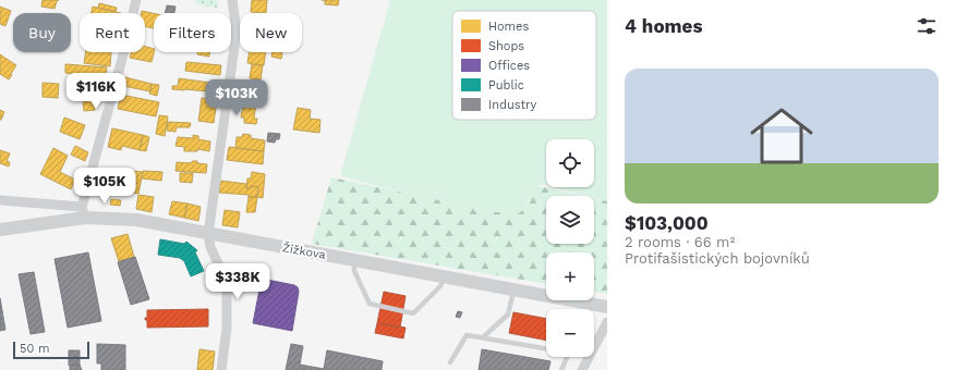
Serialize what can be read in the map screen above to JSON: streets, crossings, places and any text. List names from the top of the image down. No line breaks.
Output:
{"streets":{"street":["Žižkova"]},"legend":["Homes","Shops","Offices","Public","Industry"],"scale_bar":"50 m","page":{"heading":"4 homes","chip":["Buy","Rent","Filters","New"],"list":[{"name":"$103,000","note":"2 rooms · 66 m² · Protifašistických bojovníků"}],"price":["$116K","$103K","$105K","$338K"],"map_buttons":["+","−"],"scale":"50 m"}}
